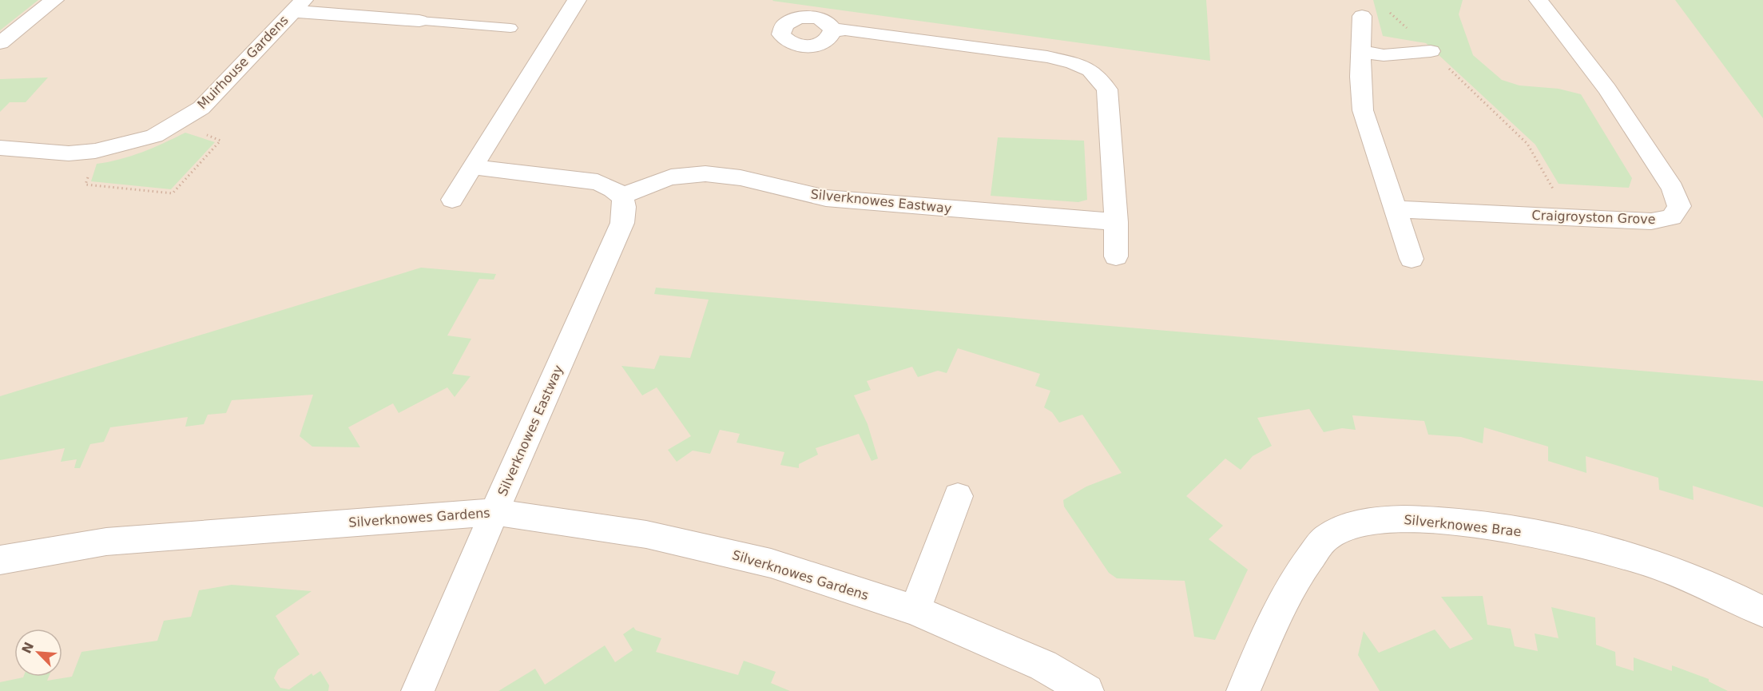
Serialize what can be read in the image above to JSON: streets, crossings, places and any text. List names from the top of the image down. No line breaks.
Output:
{"streets":{"street":["Muirhouse Gardens","Silverknowes Eastway","Craigroyston Grove","Silverknowes Gardens","Silverknowes Brae"]},"crossings":[["Silverknowes Eastway","Silverknowes Gardens"]],"north":"top left"}
